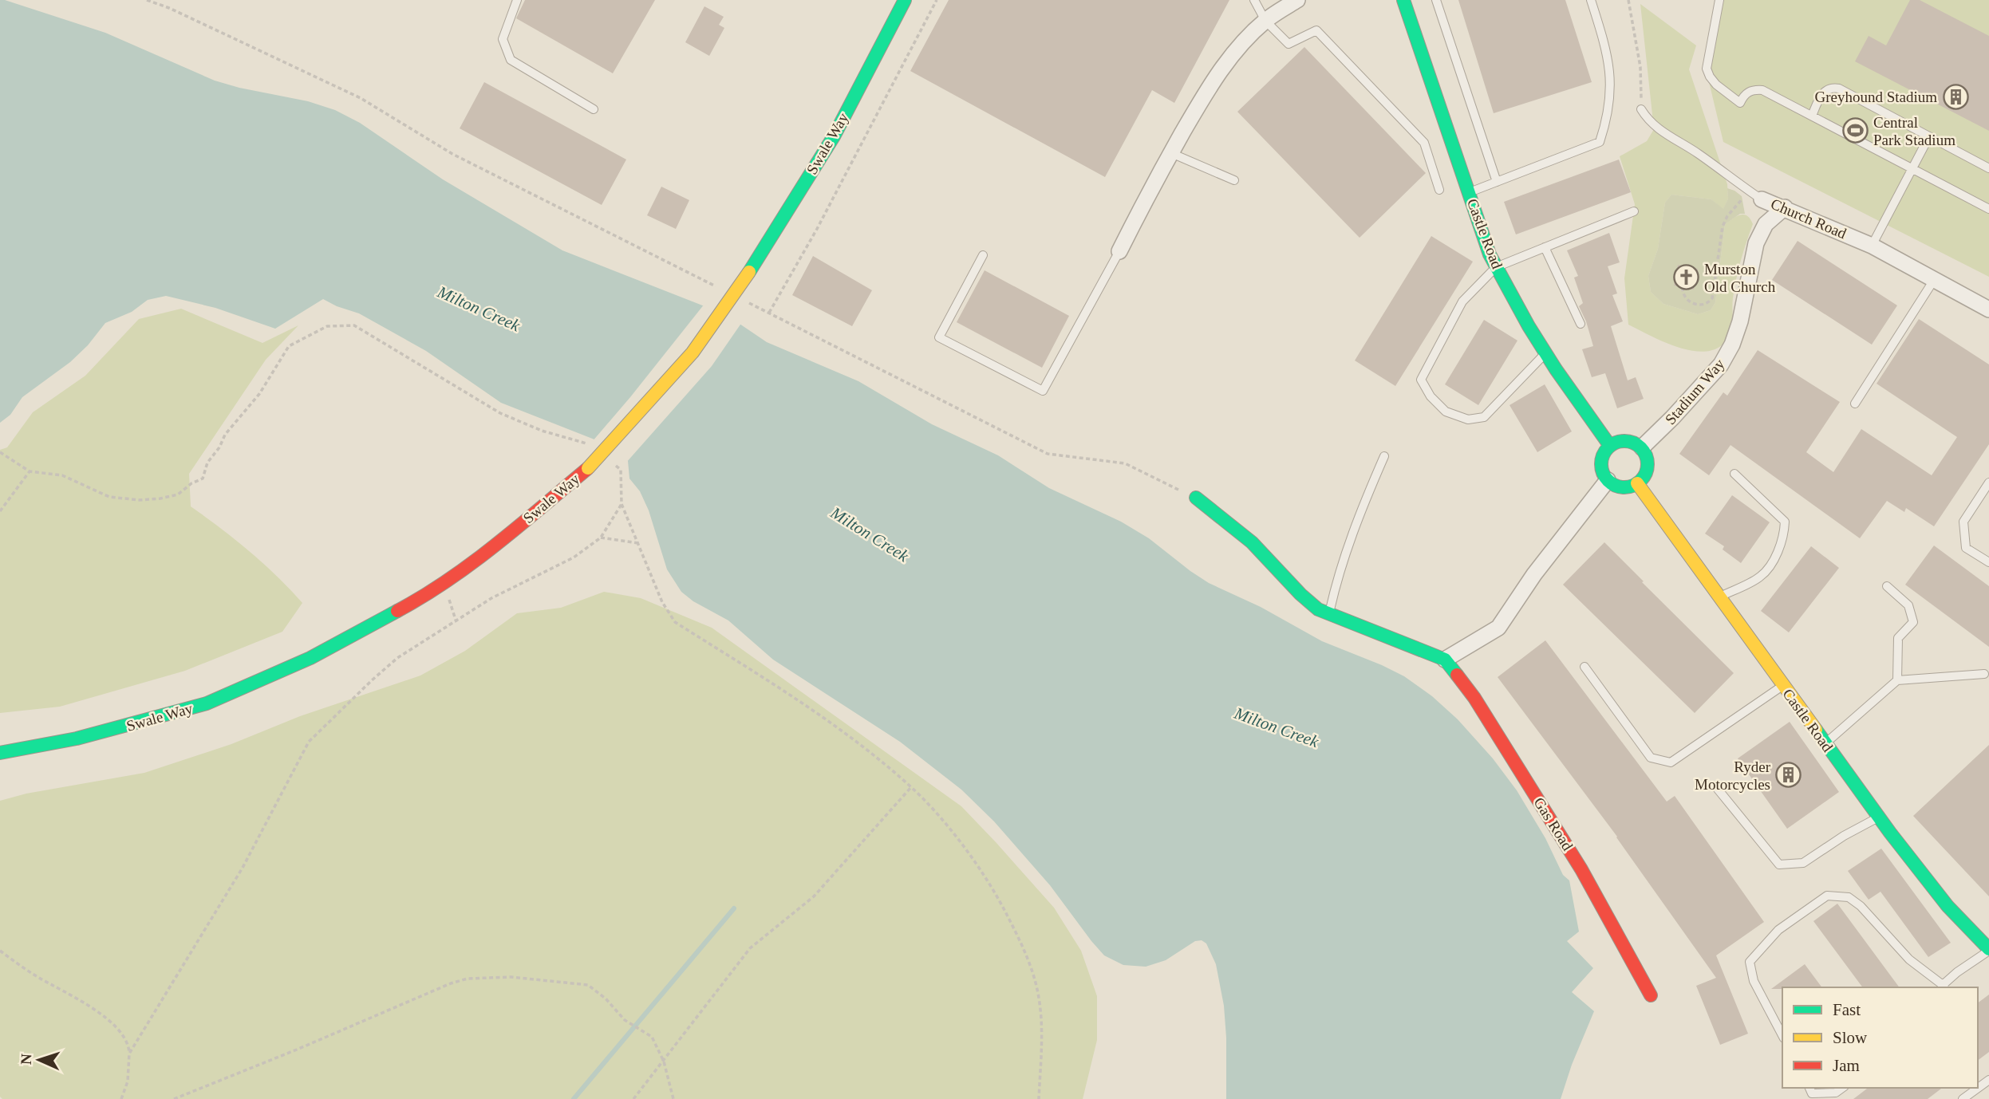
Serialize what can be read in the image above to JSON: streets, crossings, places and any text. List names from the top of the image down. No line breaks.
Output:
{"streets":{"main road":["Swale Way","Castle Road","Gas Road"],"street":["Church Road","Stadium Way"]},"crossings":[["Church Road","Stadium Way"],["Castle Road","Stadium Way"]],"water":["Milton Creek"],"places":{"building":["Greyhound Stadium","Ryder Motorcycles"],"sports":["Central Park Stadium"],"church":["Murston Old Church"]},"legend":["Fast","Slow","Jam"],"north":"left"}
